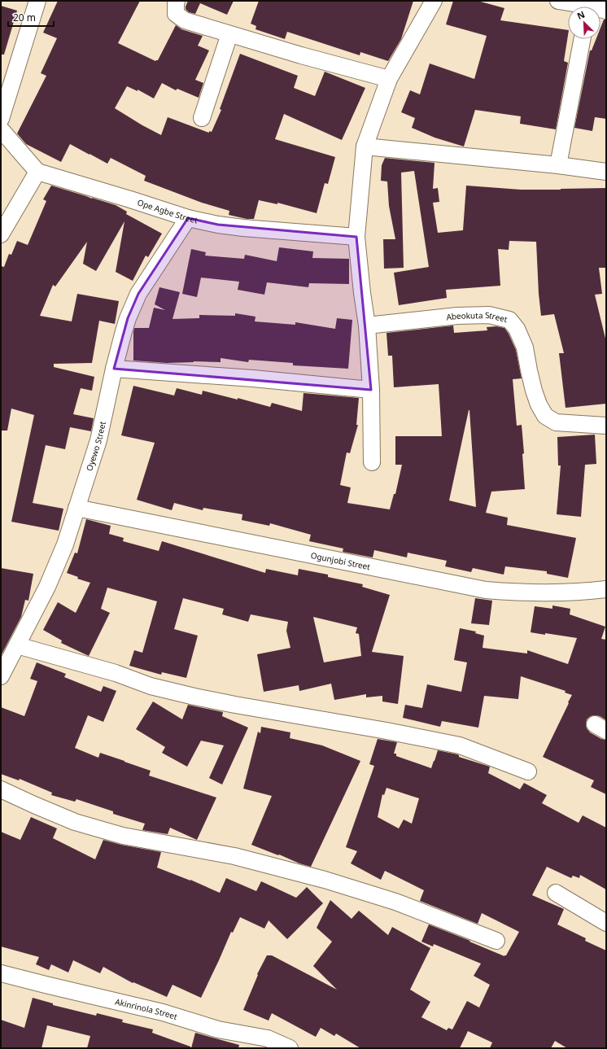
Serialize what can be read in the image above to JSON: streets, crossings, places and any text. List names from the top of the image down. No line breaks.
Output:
{"streets":{"street":["Ope Agbe Street","Abeokuta Street","Oyewo Street","Ogunjobi Street","Akinrinola Street"]},"crossings":[["Ope Agbe Street","Oyewo Street"],["Oyewo Street","Ogunjobi Street"]],"scale_bar":"20 m","north":"top left"}
